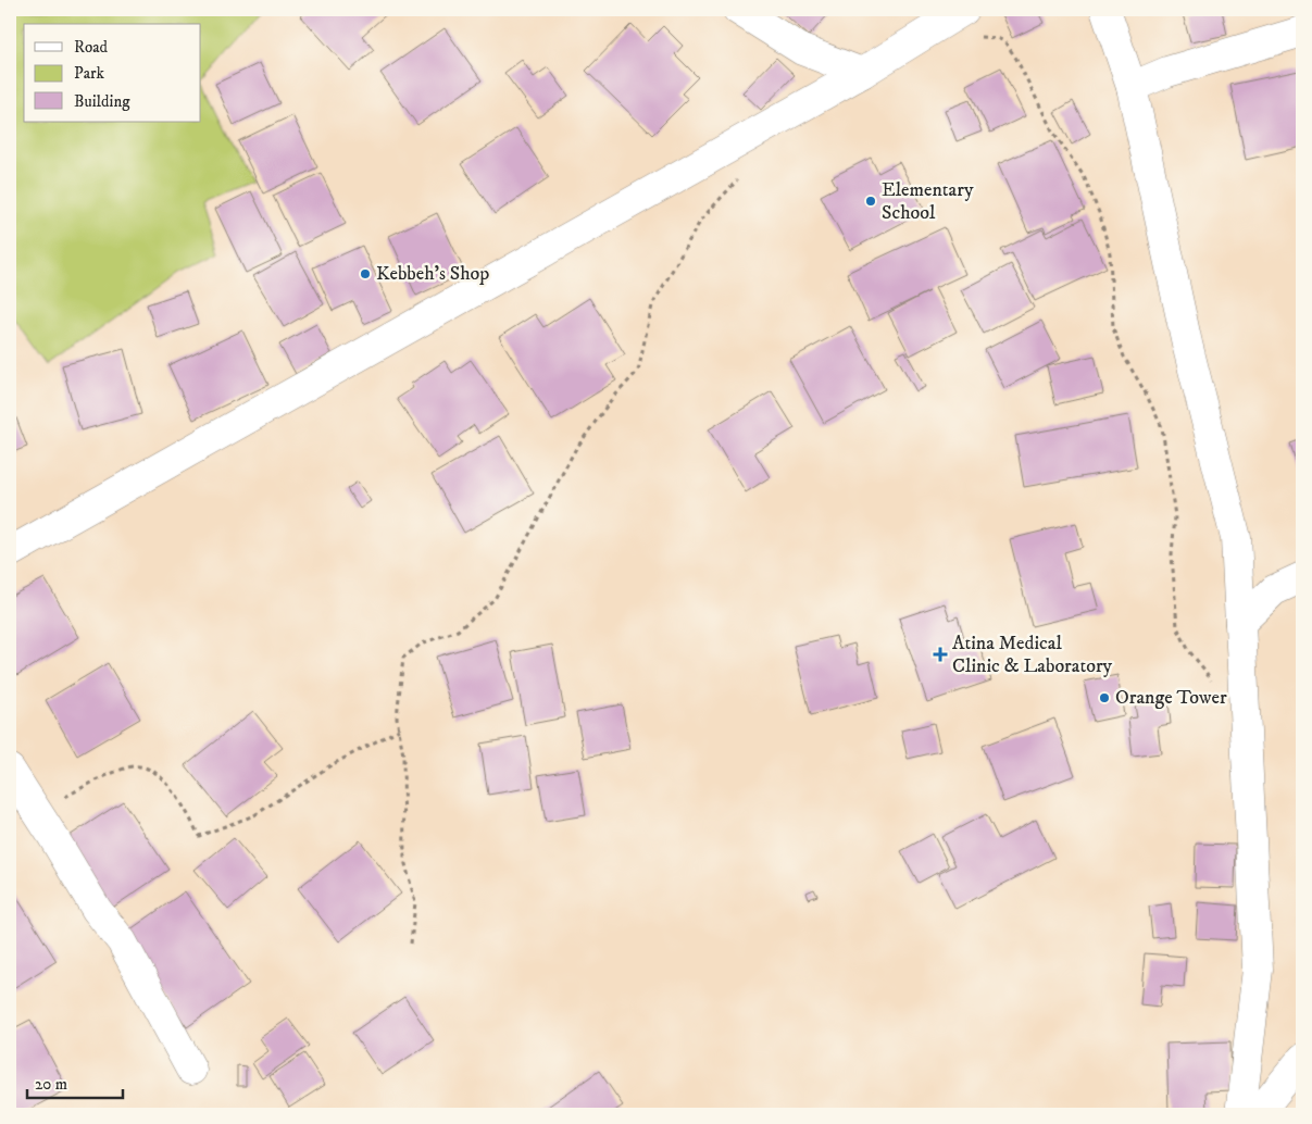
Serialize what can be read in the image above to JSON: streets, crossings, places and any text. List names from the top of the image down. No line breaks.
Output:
{"places":{"other":["Elementary School","Kebbeh's Shop","Orange Tower"],"health":["Atina Medical Clinic & Laboratory"]},"legend":["Road","Park","Building"],"scale_bar":"20 m"}
